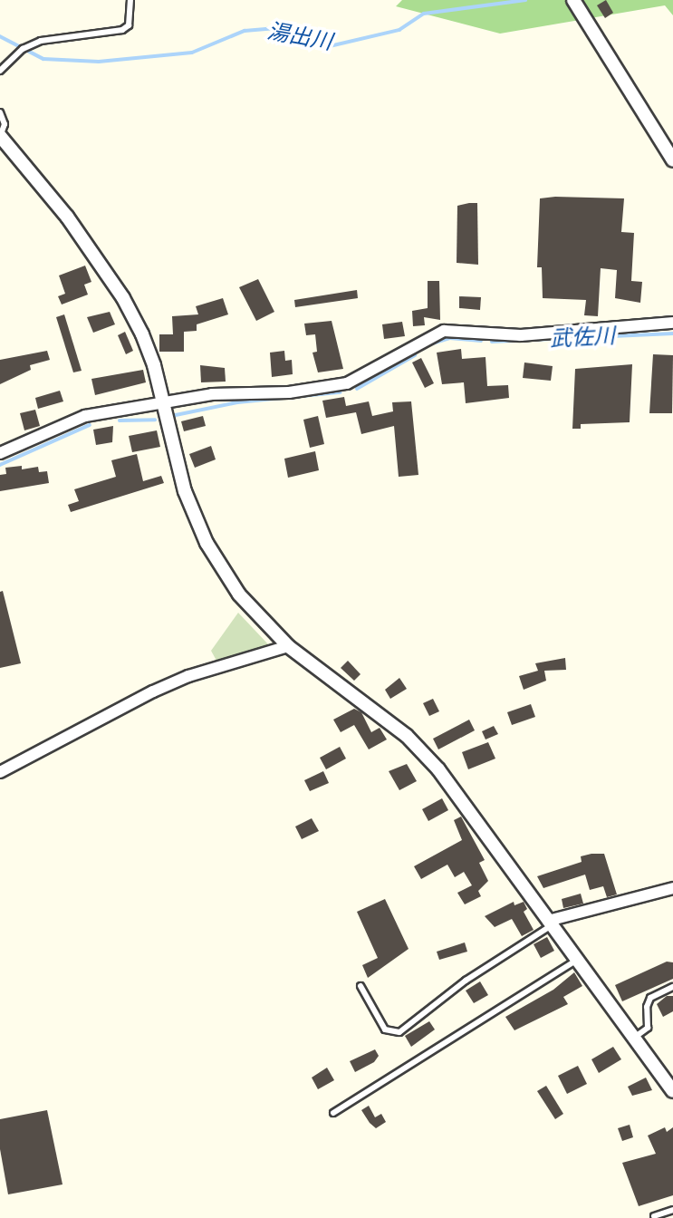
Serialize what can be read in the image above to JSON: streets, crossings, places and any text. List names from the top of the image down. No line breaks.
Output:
{"water":["湯出川","武佐川"]}
